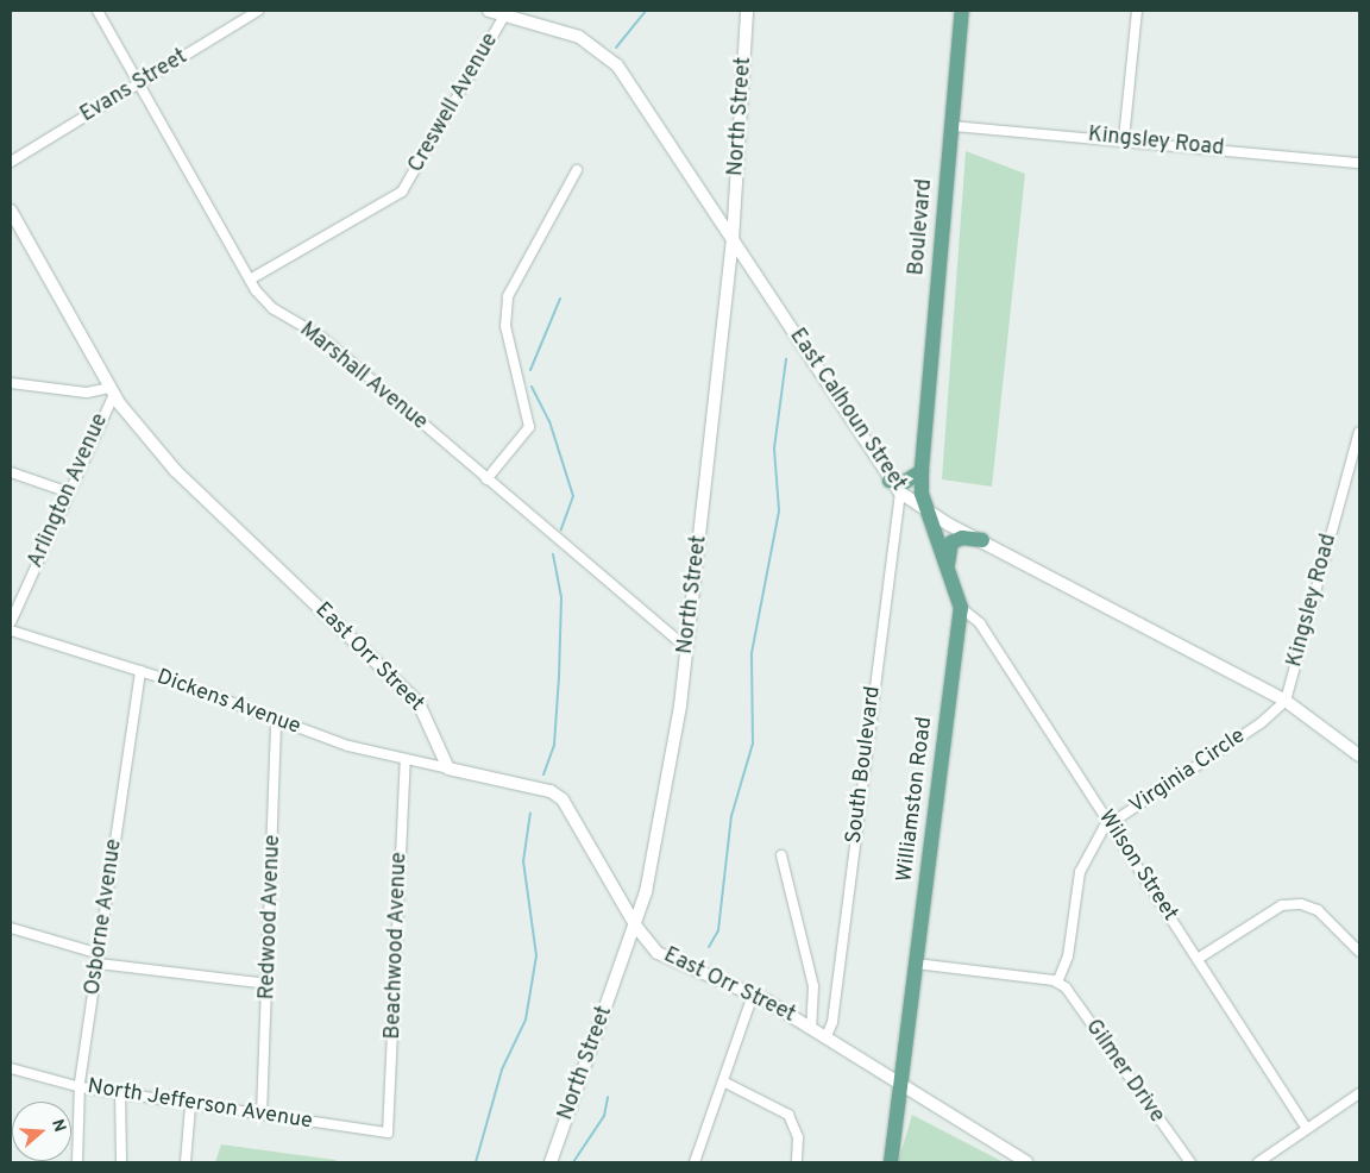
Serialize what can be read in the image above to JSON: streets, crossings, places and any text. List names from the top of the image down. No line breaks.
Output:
{"streets":{"main road":["Boulevard","Williamston Road"],"street":["Evans Street","Creswell Avenue","North Street","Kingsley Road","Marshall Avenue","East Calhoun Street","Arlington Avenue","East Orr Street","Dickens Avenue","South Boulevard","Virginia Circle","Wilson Street","Osborne Avenue","Redwood Avenue","Beachwood Avenue","Gilmer Drive","North Jefferson Avenue"]},"crossings":[["Evans Street","Marshall Avenue"],["Creswell Avenue","Marshall Avenue"],["Creswell Avenue","East Calhoun Street"],["North Street","Marshall Avenue"],["North Street","East Calhoun Street"],["North Street","East Orr Street"],["Kingsley Road","Boulevard"],["Kingsley Road","East Calhoun Street"],["Kingsley Road","Virginia Circle"],["Boulevard","Williamston Road"],["East Calhoun Street","South Boulevard"],["East Calhoun Street","Virginia Circle"],["East Calhoun Street","Williamston Road"],["Arlington Avenue","East Orr Street"],["East Orr Street","Dickens Avenue"],["East Orr Street","South Boulevard"],["East Orr Street","Williamston Road"],["Dickens Avenue","Osborne Avenue"],["Dickens Avenue","Redwood Avenue"],["Dickens Avenue","Beachwood Avenue"],["Virginia Circle","Wilson Street"],["Virginia Circle","Gilmer Drive"],["Williamston Road","Wilson Street"],["Osborne Avenue","North Jefferson Avenue"],["Redwood Avenue","North Jefferson Avenue"],["Beachwood Avenue","North Jefferson Avenue"]],"north":"right"}
